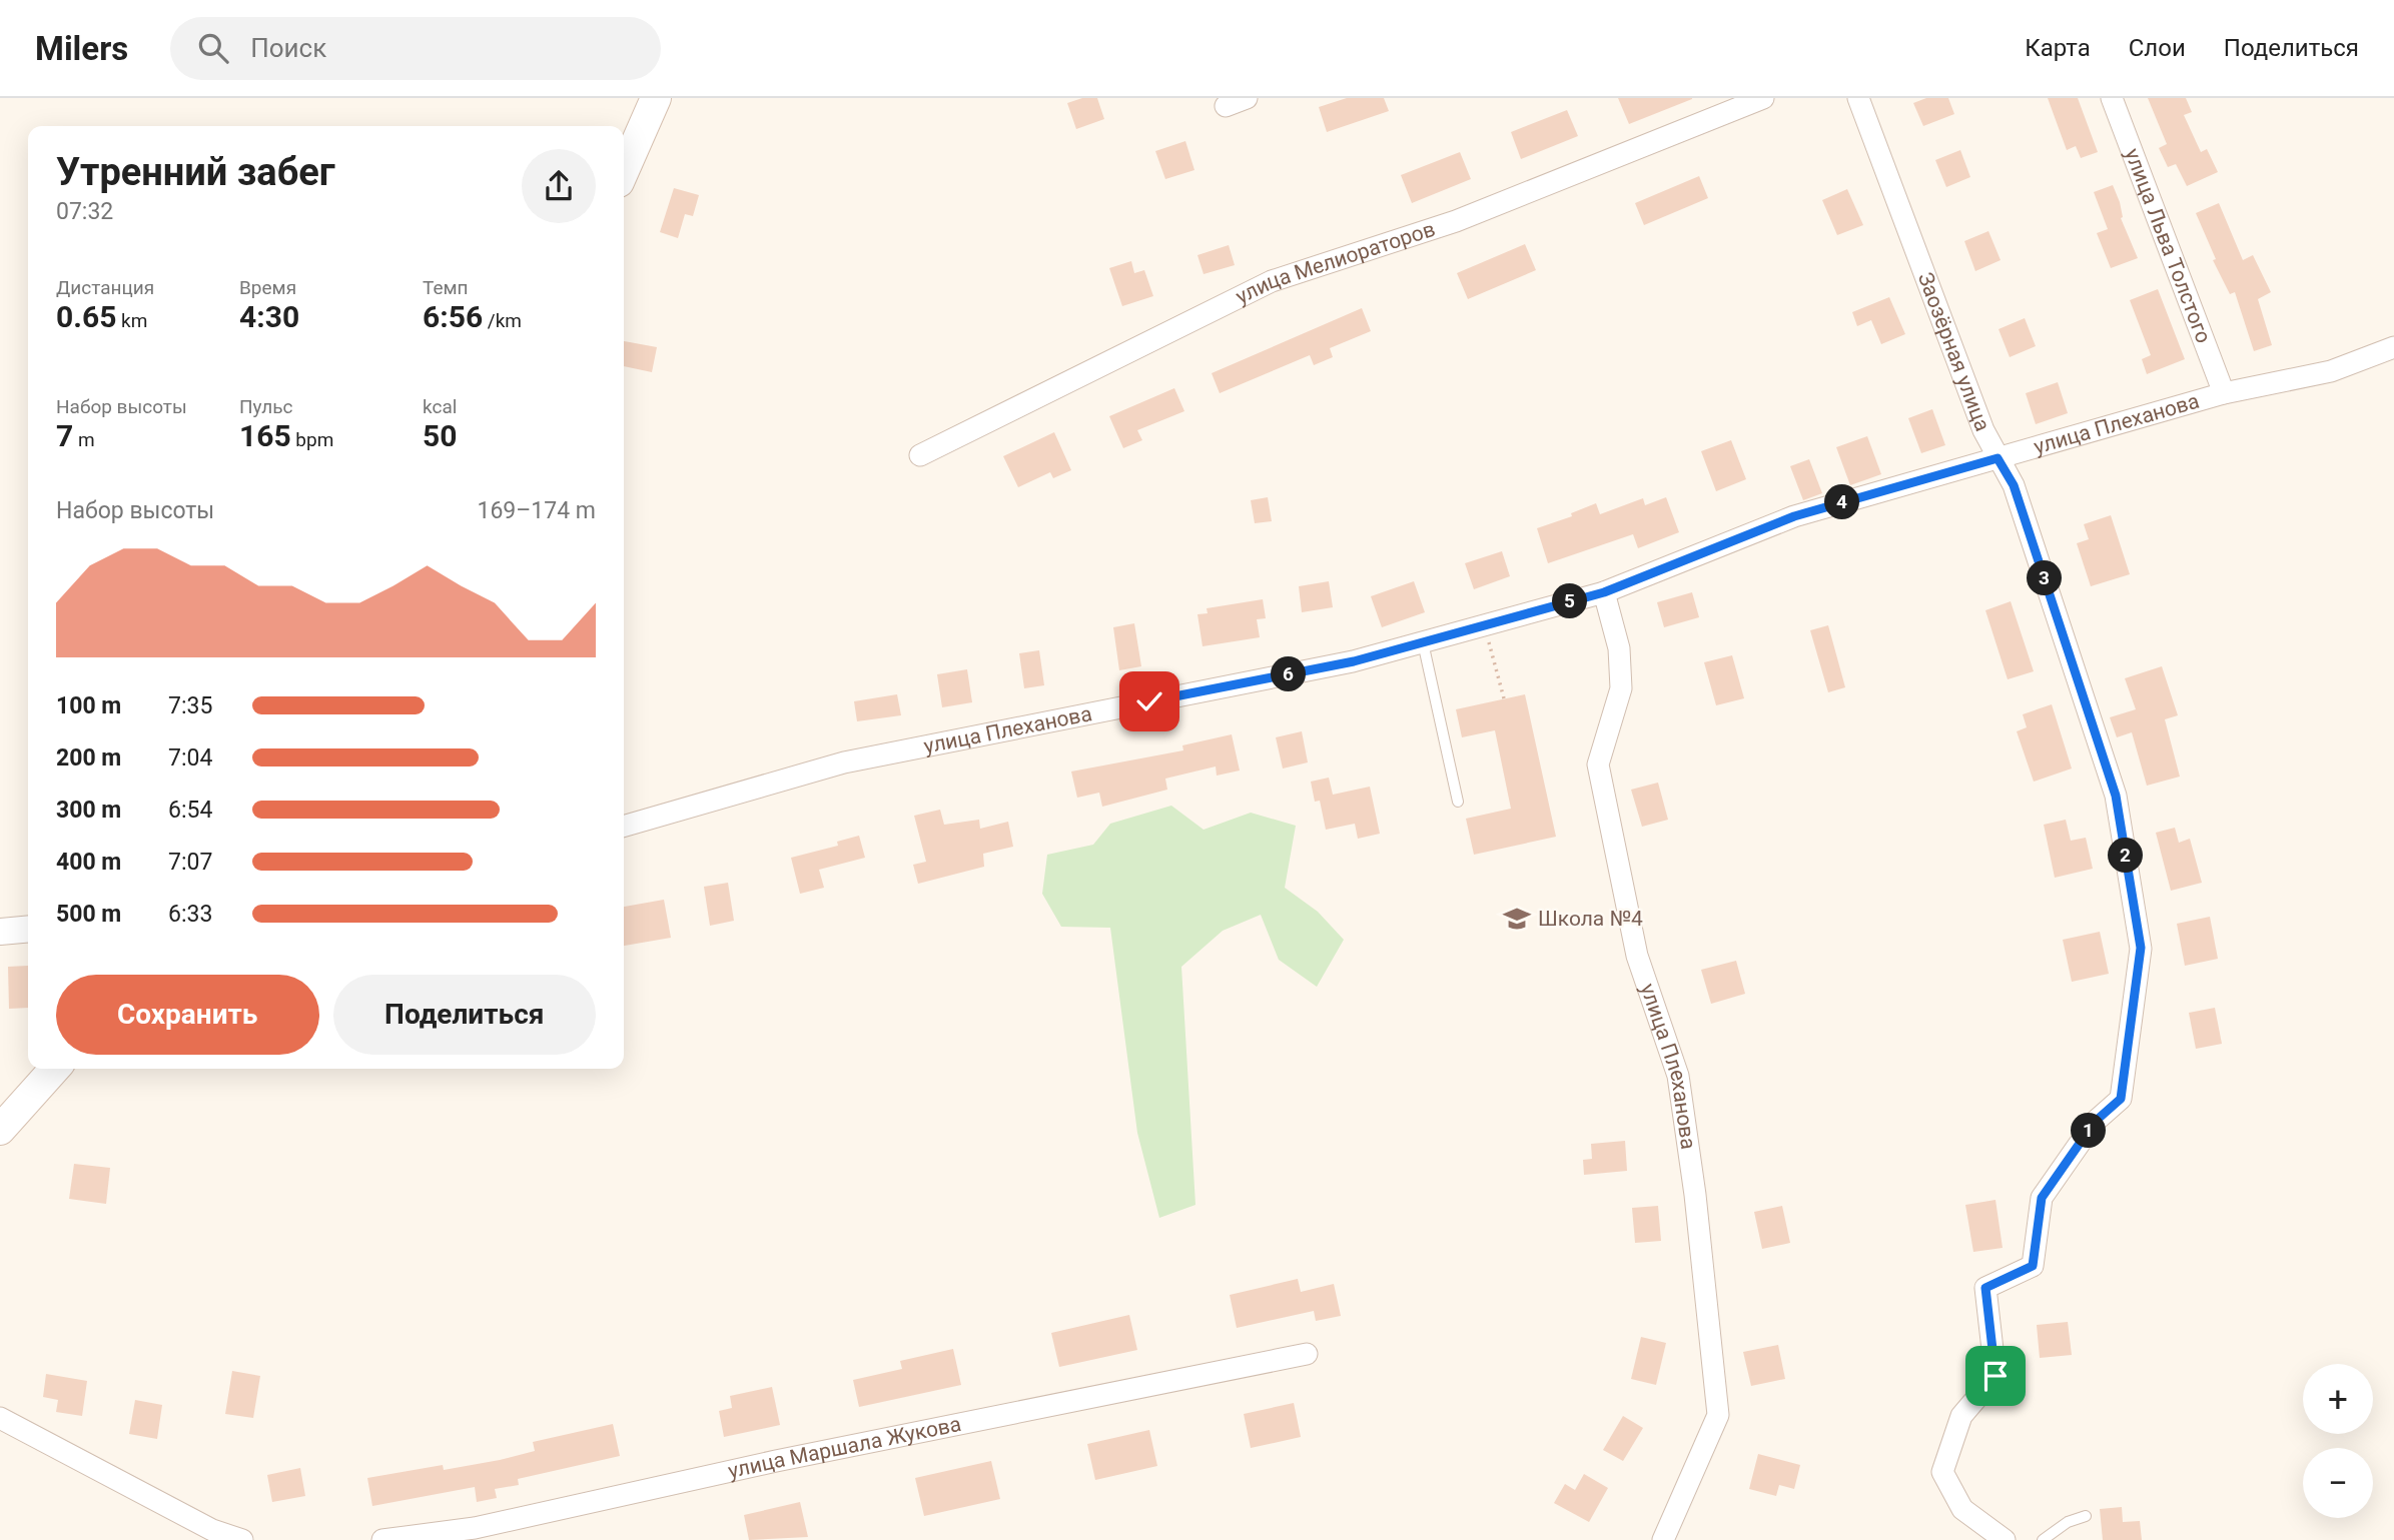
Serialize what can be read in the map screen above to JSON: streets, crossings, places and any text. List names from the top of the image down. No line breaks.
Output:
{"streets":{"street":["улица Льва Толстого","улица Мелиораторов","Заозёрная улица","улица Плеханова","улица Маршала Жукова"]},"crossings":[["улица Льва Толстого","улица Плеханова"],["Заозёрная улица","улица Плеханова"]],"places":{"school or university":["Школа №4"]},"page":{"header":"Milers","search":"Поиск","nav":["Карта","Слои","Поделиться"],"heading":["Утренний забег","07:32"],"stats":[["Дистанция","0.65 km"],["Время","4:30"],["Темп","6:56 /km"],["Набор высоты","7 m"],["Пульс","165 bpm"],["kcal","50"]],"chart":["Набор высоты","169–174 m"],"pins":["4","3","5","6","2","1"],"list":[{"name":"100 m","note":"7:35"},{"name":"200 m","note":"7:04"},{"name":"300 m","note":"6:54"},{"name":"400 m","note":"7:07"},{"name":"500 m","note":"6:33"}],"buttons":["Сохранить","Поделиться"],"map_buttons":["+","−"]}}
